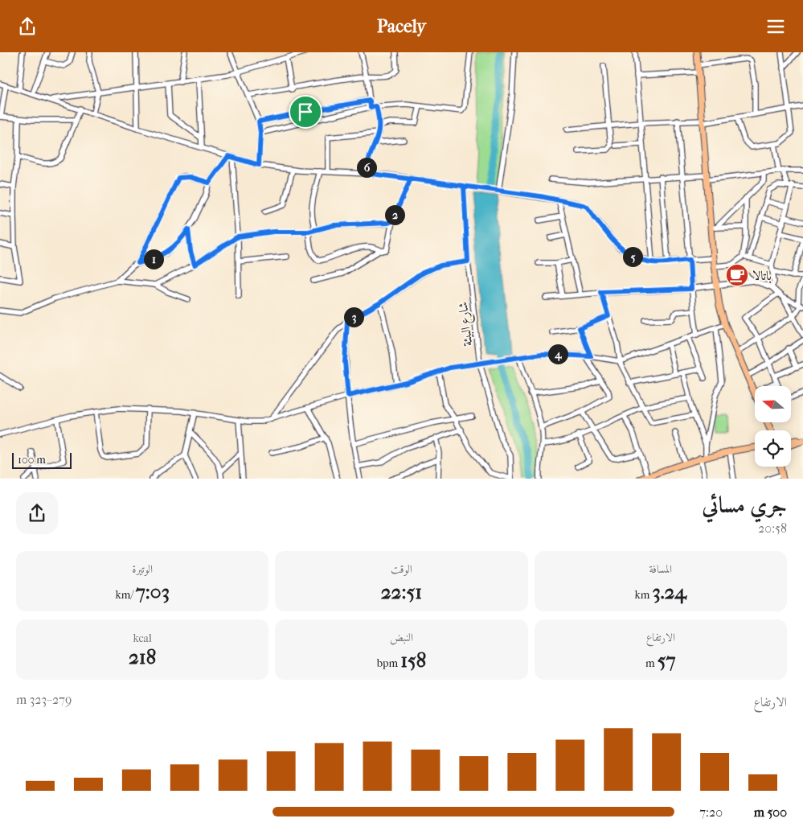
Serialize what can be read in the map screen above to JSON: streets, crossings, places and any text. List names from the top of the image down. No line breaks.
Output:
{"streets":{"street":["شارع البيئة"]},"places":{"cafe":["باتالا"]},"scale_bar":"100 m","north":"left","page":{"header":"Pacely","pins":["6","2","5","1","3","4"],"scale":"100 m","heading":["جري مسائي","20:58"],"stats":[["المسافة","3.24 km"],["الوقت","22:51"],["الوتيرة","7:03 /km"],["الارتفاع","57 m"],["النبض","158 bpm"],["kcal","218"]],"chart":["الارتفاع","279–323 m"],"list":[{"name":"500 m","note":"7:20"}]}}
